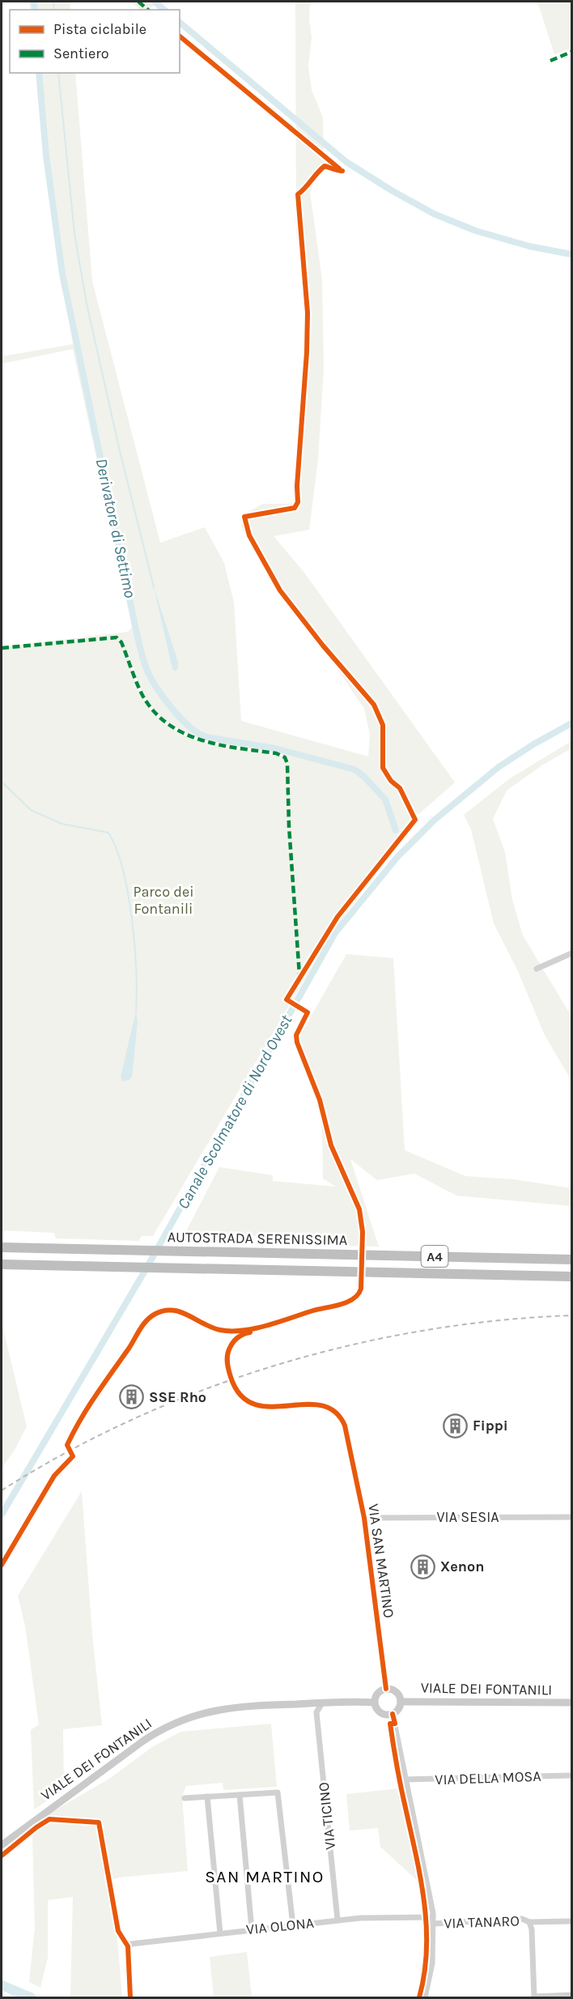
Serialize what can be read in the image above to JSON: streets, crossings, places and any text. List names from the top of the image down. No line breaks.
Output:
{"streets":{"highway":["AUTOSTRADA SERENISSIMA","A4"],"main road":["VIALE DEI FONTANILI"],"street":["VIA SESIA","VIA SAN MARTINO","VIA DELLA MOSA","VIA TICINO","VIA TANARO","VIA OLONA"]},"crossings":[["VIA SESIA","VIA SAN MARTINO"],["VIA SAN MARTINO","VIALE DEI FONTANILI"],["VIA TICINO","VIA OLONA"],["VIA TANARO","VIA OLONA"]],"districts":["SAN MARTINO"],"water":["Derivatore di Settimo","Canale Scolmatore di Nord Ovest"],"parks":["Parco dei Fontanili"],"places":{"building":["SSE Rho","Fippi","Xenon"]},"legend":["Pista ciclabile","Sentiero"]}
